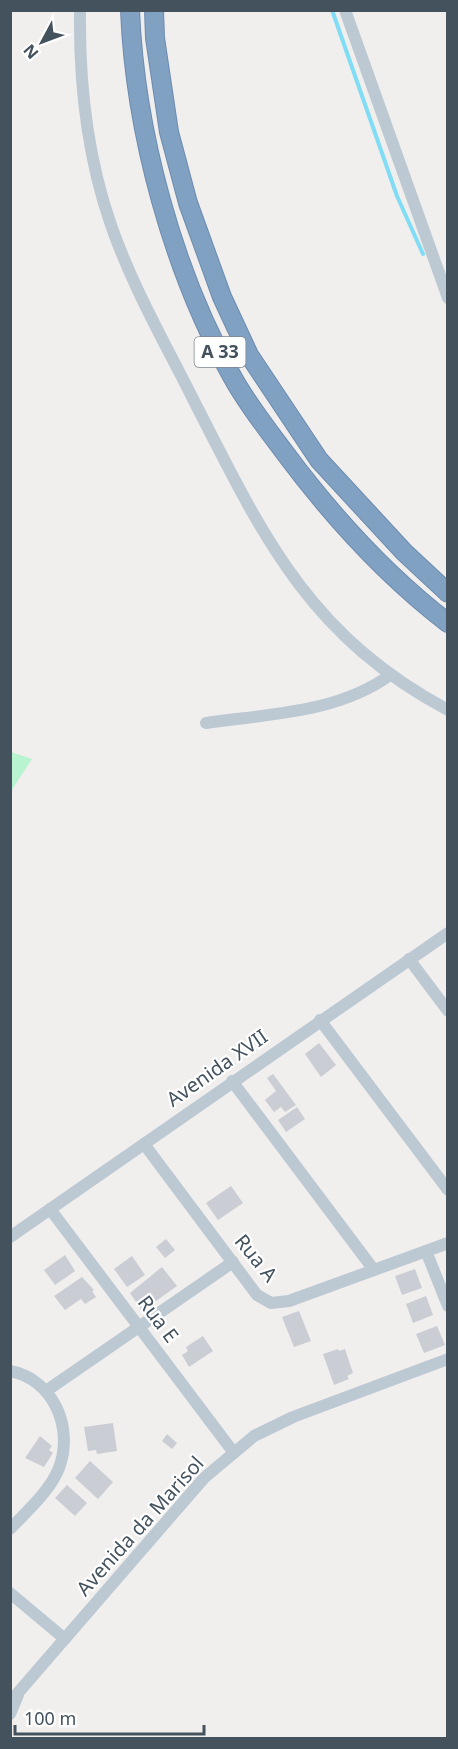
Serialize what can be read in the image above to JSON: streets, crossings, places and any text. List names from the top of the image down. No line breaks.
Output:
{"streets":{"highway":["A 33"],"street":["Avenida XVII","Rua A","Rua E","Avenida da Marisol"]},"crossings":[["Avenida XVII","Rua A"],["Avenida XVII","Rua E"],["Rua E","Avenida da Marisol"]],"scale_bar":"100 m","north":"bottom left"}
